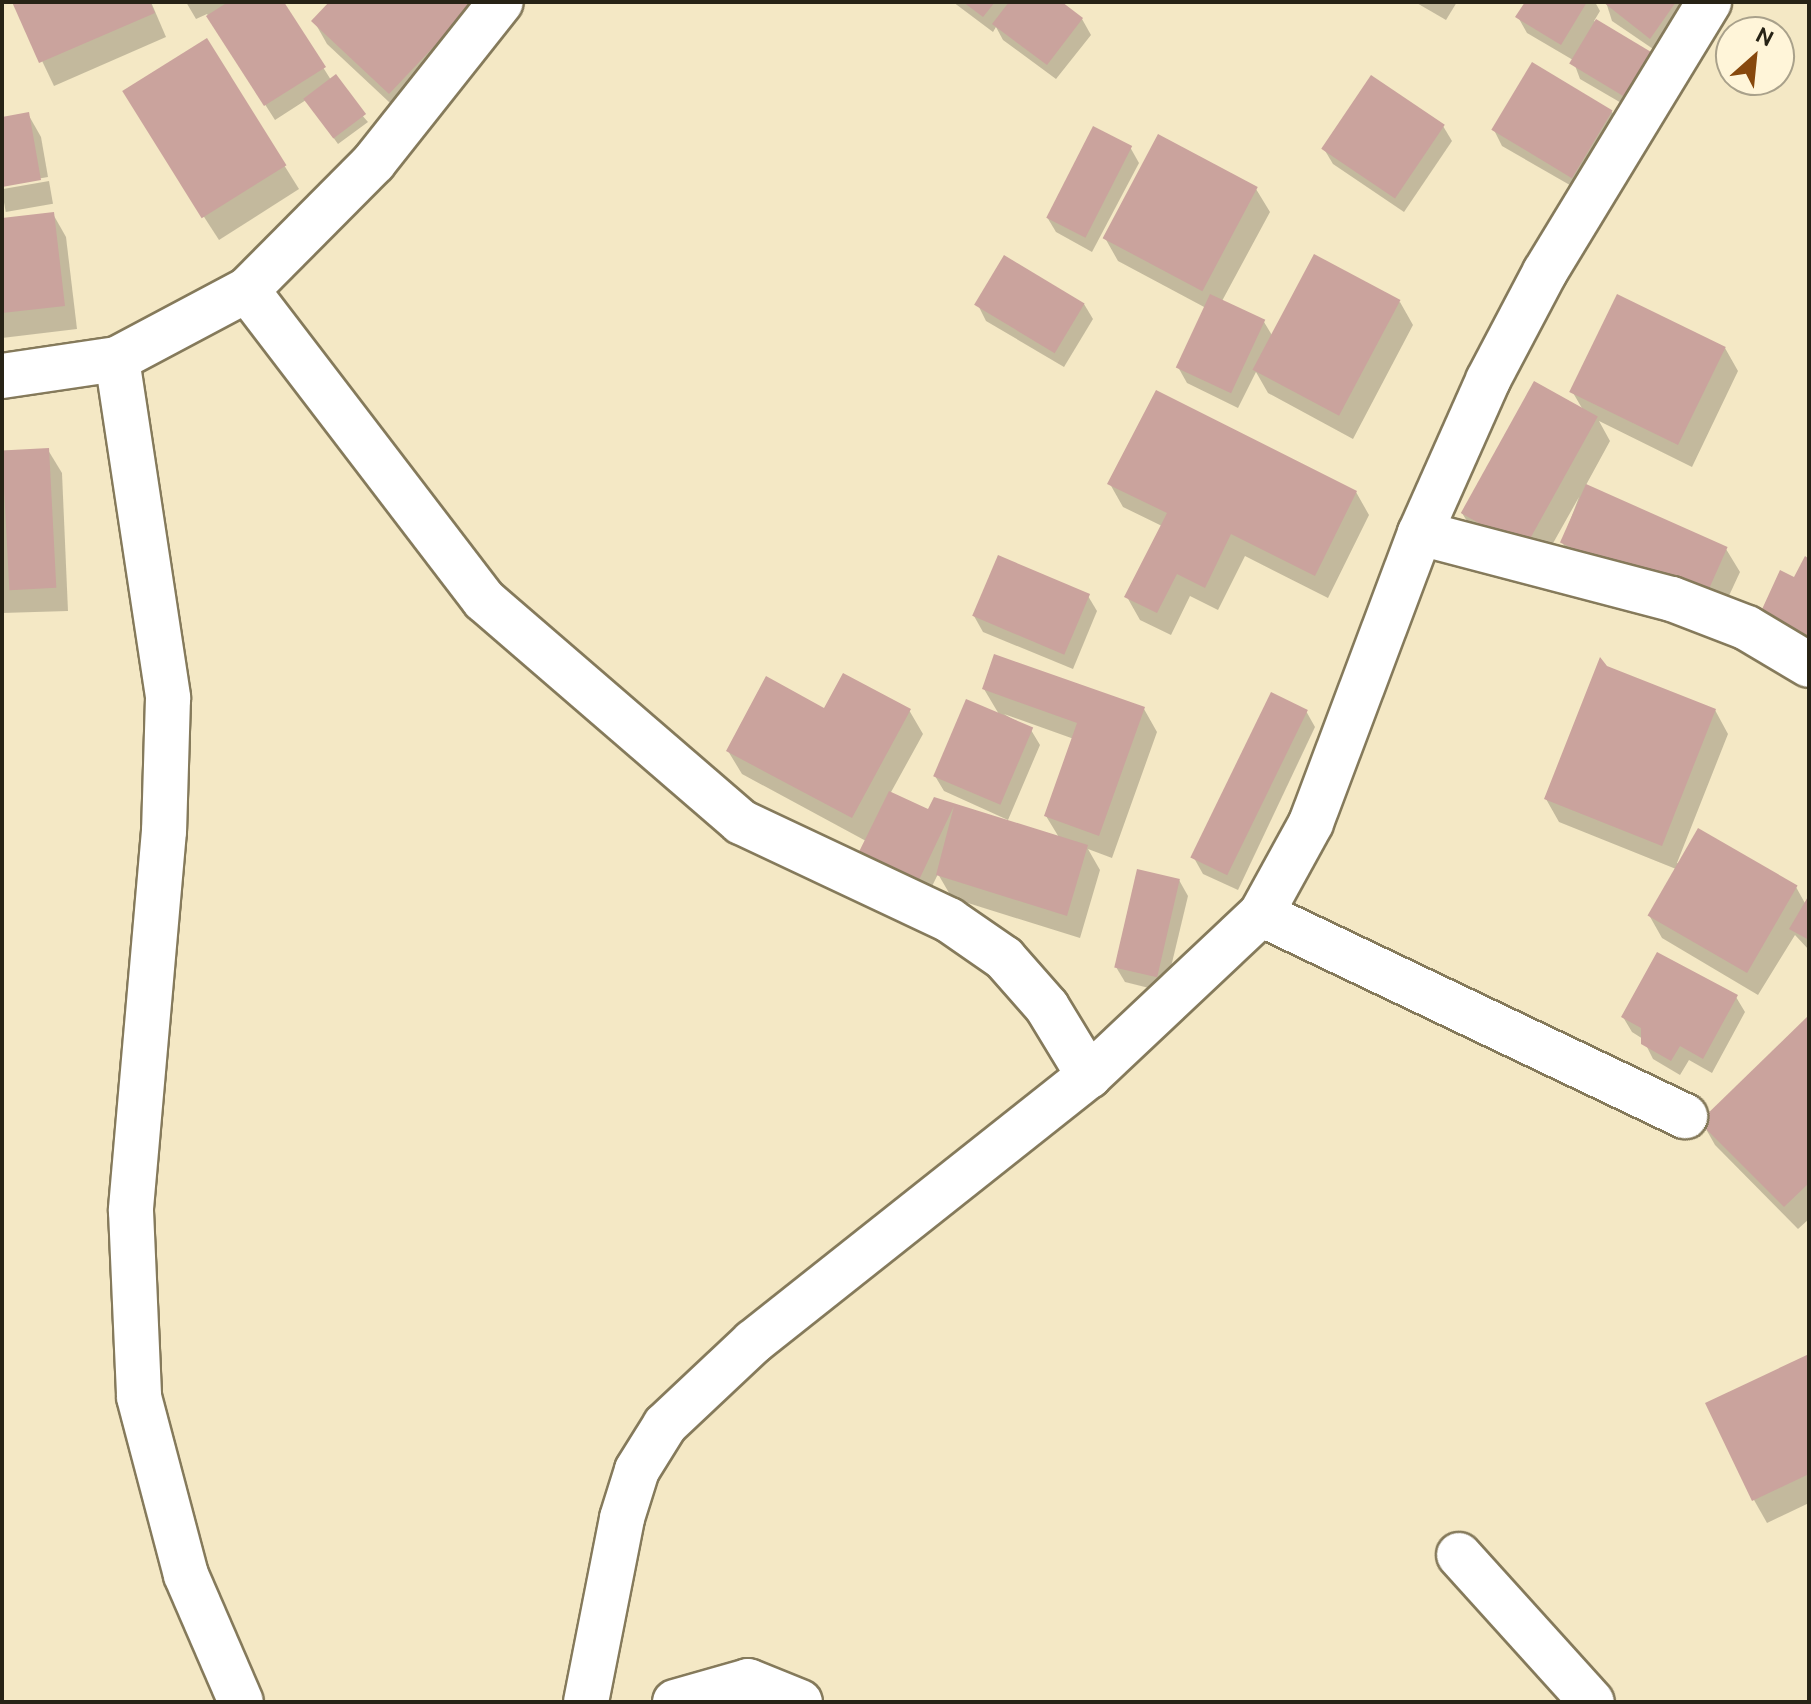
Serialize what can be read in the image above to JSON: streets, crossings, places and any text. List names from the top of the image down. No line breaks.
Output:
{"north":"top right"}
